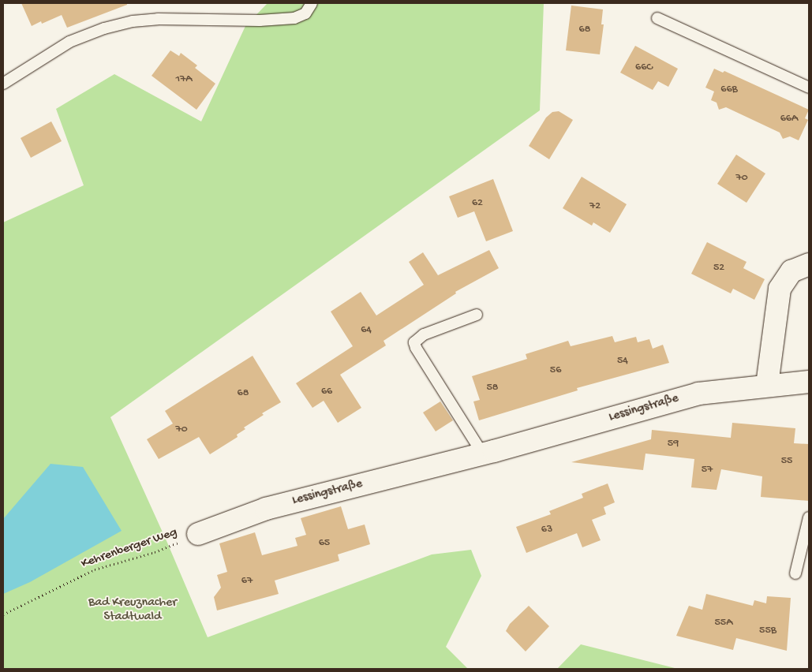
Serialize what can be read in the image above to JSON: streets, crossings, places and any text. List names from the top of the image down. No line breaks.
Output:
{"streets":{"street":["Lessingstraße"],"path":["Kehrenberger Weg"]},"crossings":[["Lessingstraße","Kehrenberger Weg"]],"parks":["Bad Kreuznacher Stadtwald"],"house_numbers":["68","66C","17A","66B","66A","70","62","72","52","64","54","56","58","66","68","70","59","55","57","63","65","67","55A","55B"]}
